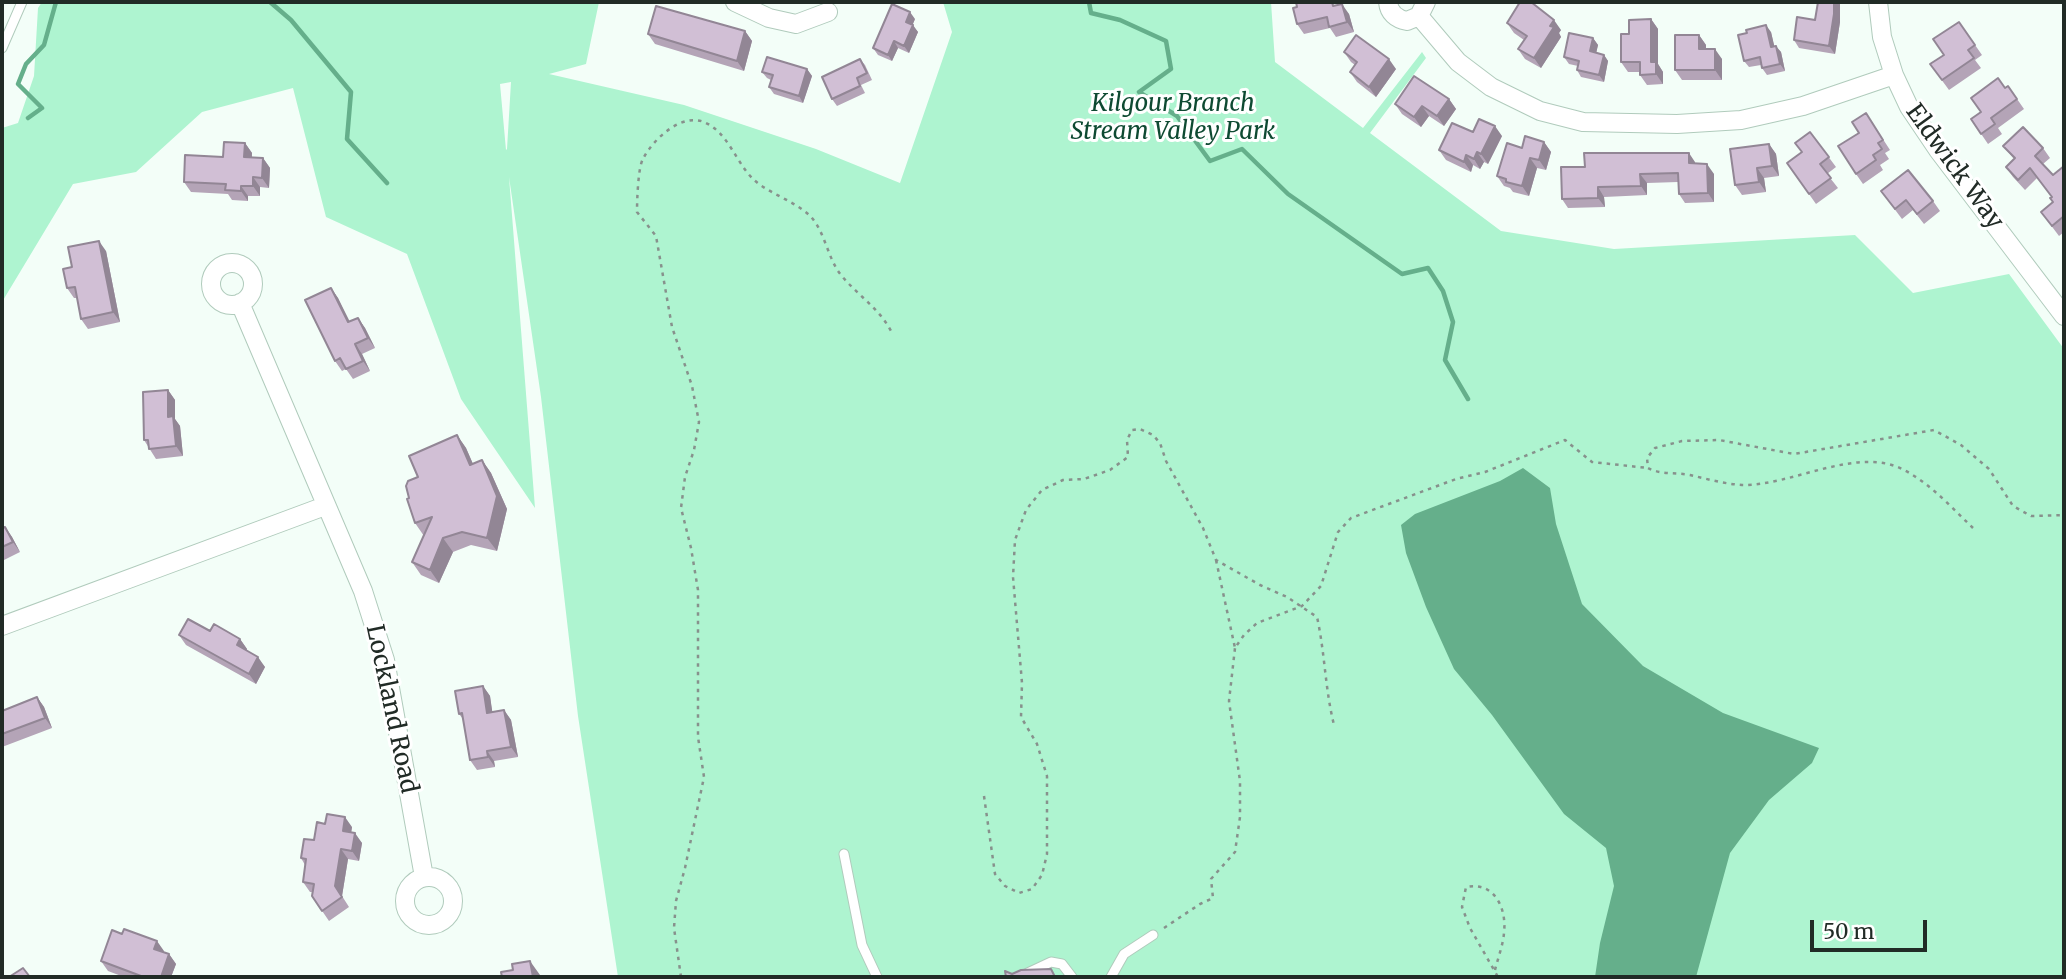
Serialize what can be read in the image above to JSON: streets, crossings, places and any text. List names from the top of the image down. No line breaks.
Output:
{"streets":{"street":["Eldwick Way","Lockland Road"]},"parks":["Kilgour Branch Stream Valley Park"],"scale_bar":"50 m"}
